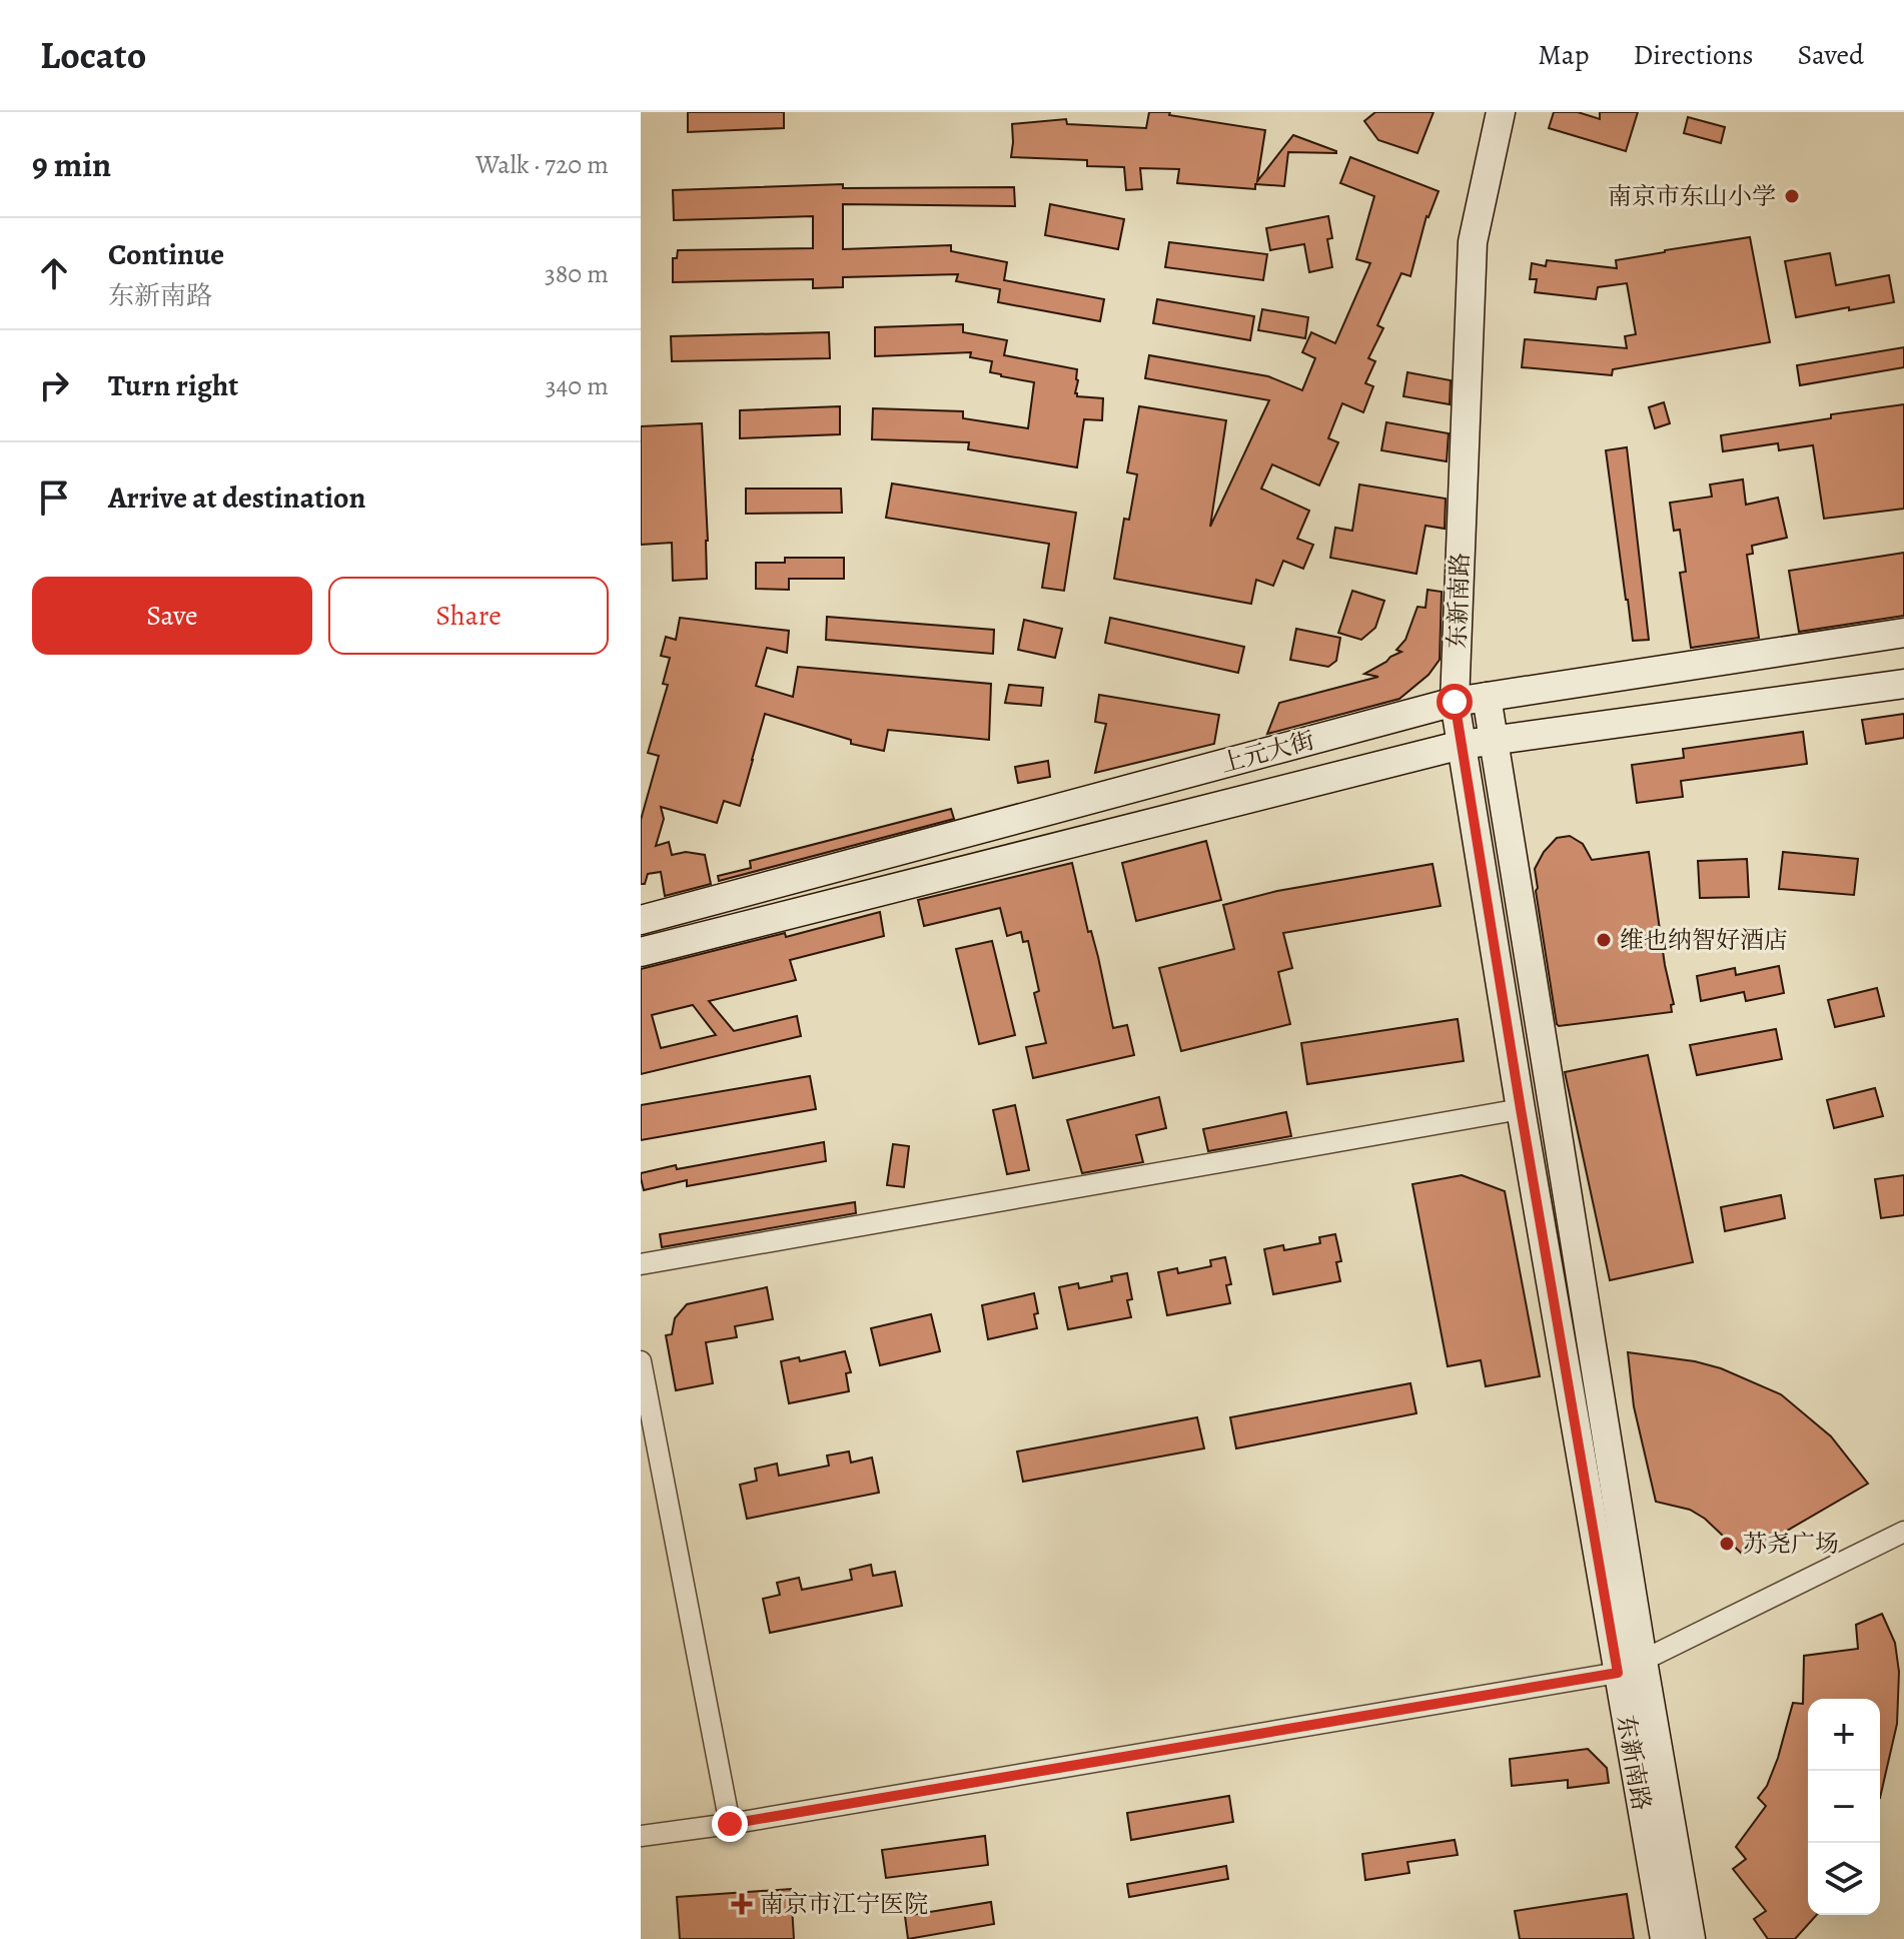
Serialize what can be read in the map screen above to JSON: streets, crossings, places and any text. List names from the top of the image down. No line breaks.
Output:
{"streets":{"main road":["东新南路","上元大街"]},"crossings":[["东新南路","上元大街"]],"places":{"other":["南京市东山小学","维也纳智好酒店","苏尧广场"],"health":["南京市江宁医院"]},"page":{"header":"Locato","nav":["Map","Directions","Saved"],"heading":["9 min","Walk · 720 m"],"list":[["Continue","东新南路","380 m"],["Turn right","340 m"],"Arrive at destination"],"buttons":["Save","Share"],"map_buttons":["+","−"]}}
